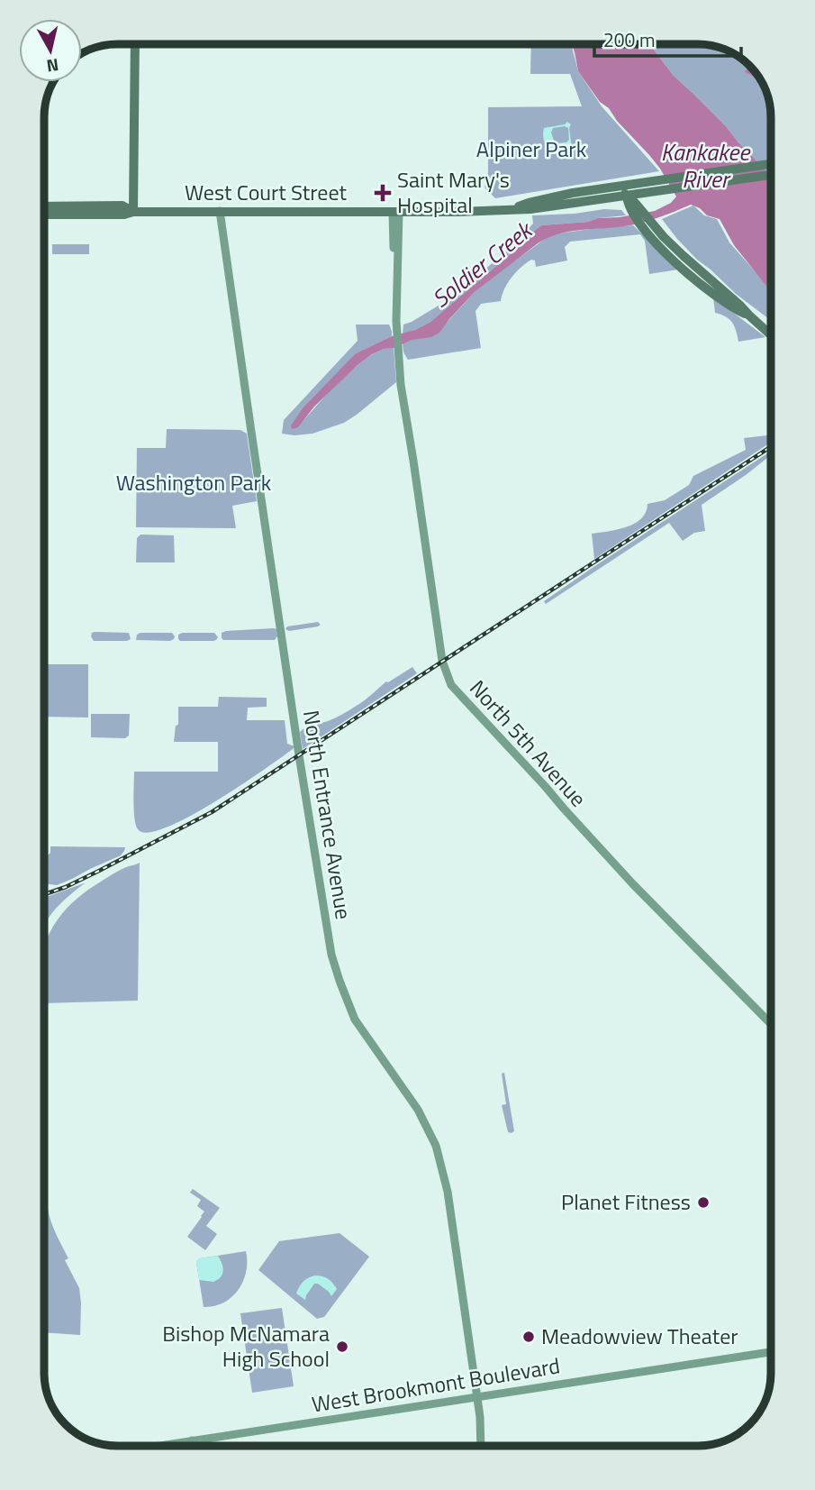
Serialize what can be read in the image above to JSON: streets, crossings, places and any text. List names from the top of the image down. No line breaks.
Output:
{"streets":{"main road":["West Court Street","North 5th Avenue","North Entrance Avenue","West Brookmont Boulevard"]},"crossings":[["West Court Street","North 5th Avenue"],["West Court Street","North Entrance Avenue"],["North Entrance Avenue","West Brookmont Boulevard"]],"water":["Kankakee River","Soldier Creek"],"parks":["Alpiner Park","Washington Park"],"places":{"health":["Saint Mary's Hospital"],"other":["Planet Fitness","Meadowview Theater","Bishop McNamara High School"]},"scale_bar":"200 m","north":"bottom"}
